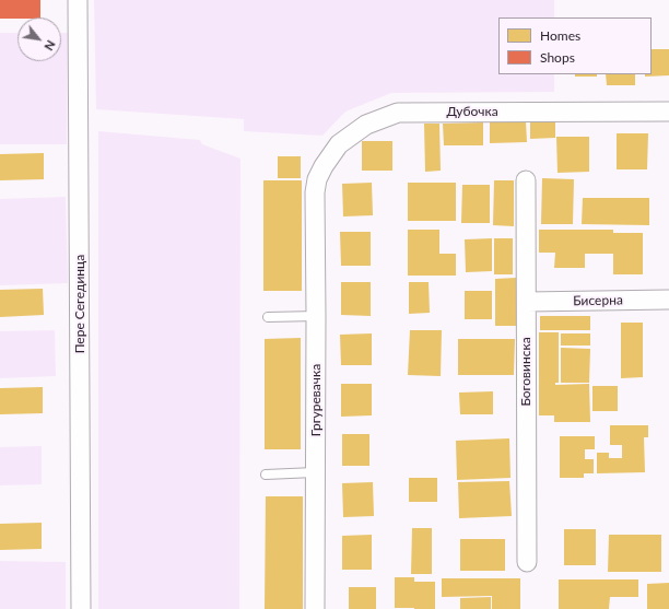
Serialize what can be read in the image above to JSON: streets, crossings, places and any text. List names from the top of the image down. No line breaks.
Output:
{"streets":{"street":["Дубочка","Бисерна","Пере Сегединца","Боговинска","Гргуревачка"]},"crossings":[["Дубочка","Гргуревачка"],["Бисерна","Боговинска"]],"legend":["Homes","Shops"],"north":"bottom right"}
